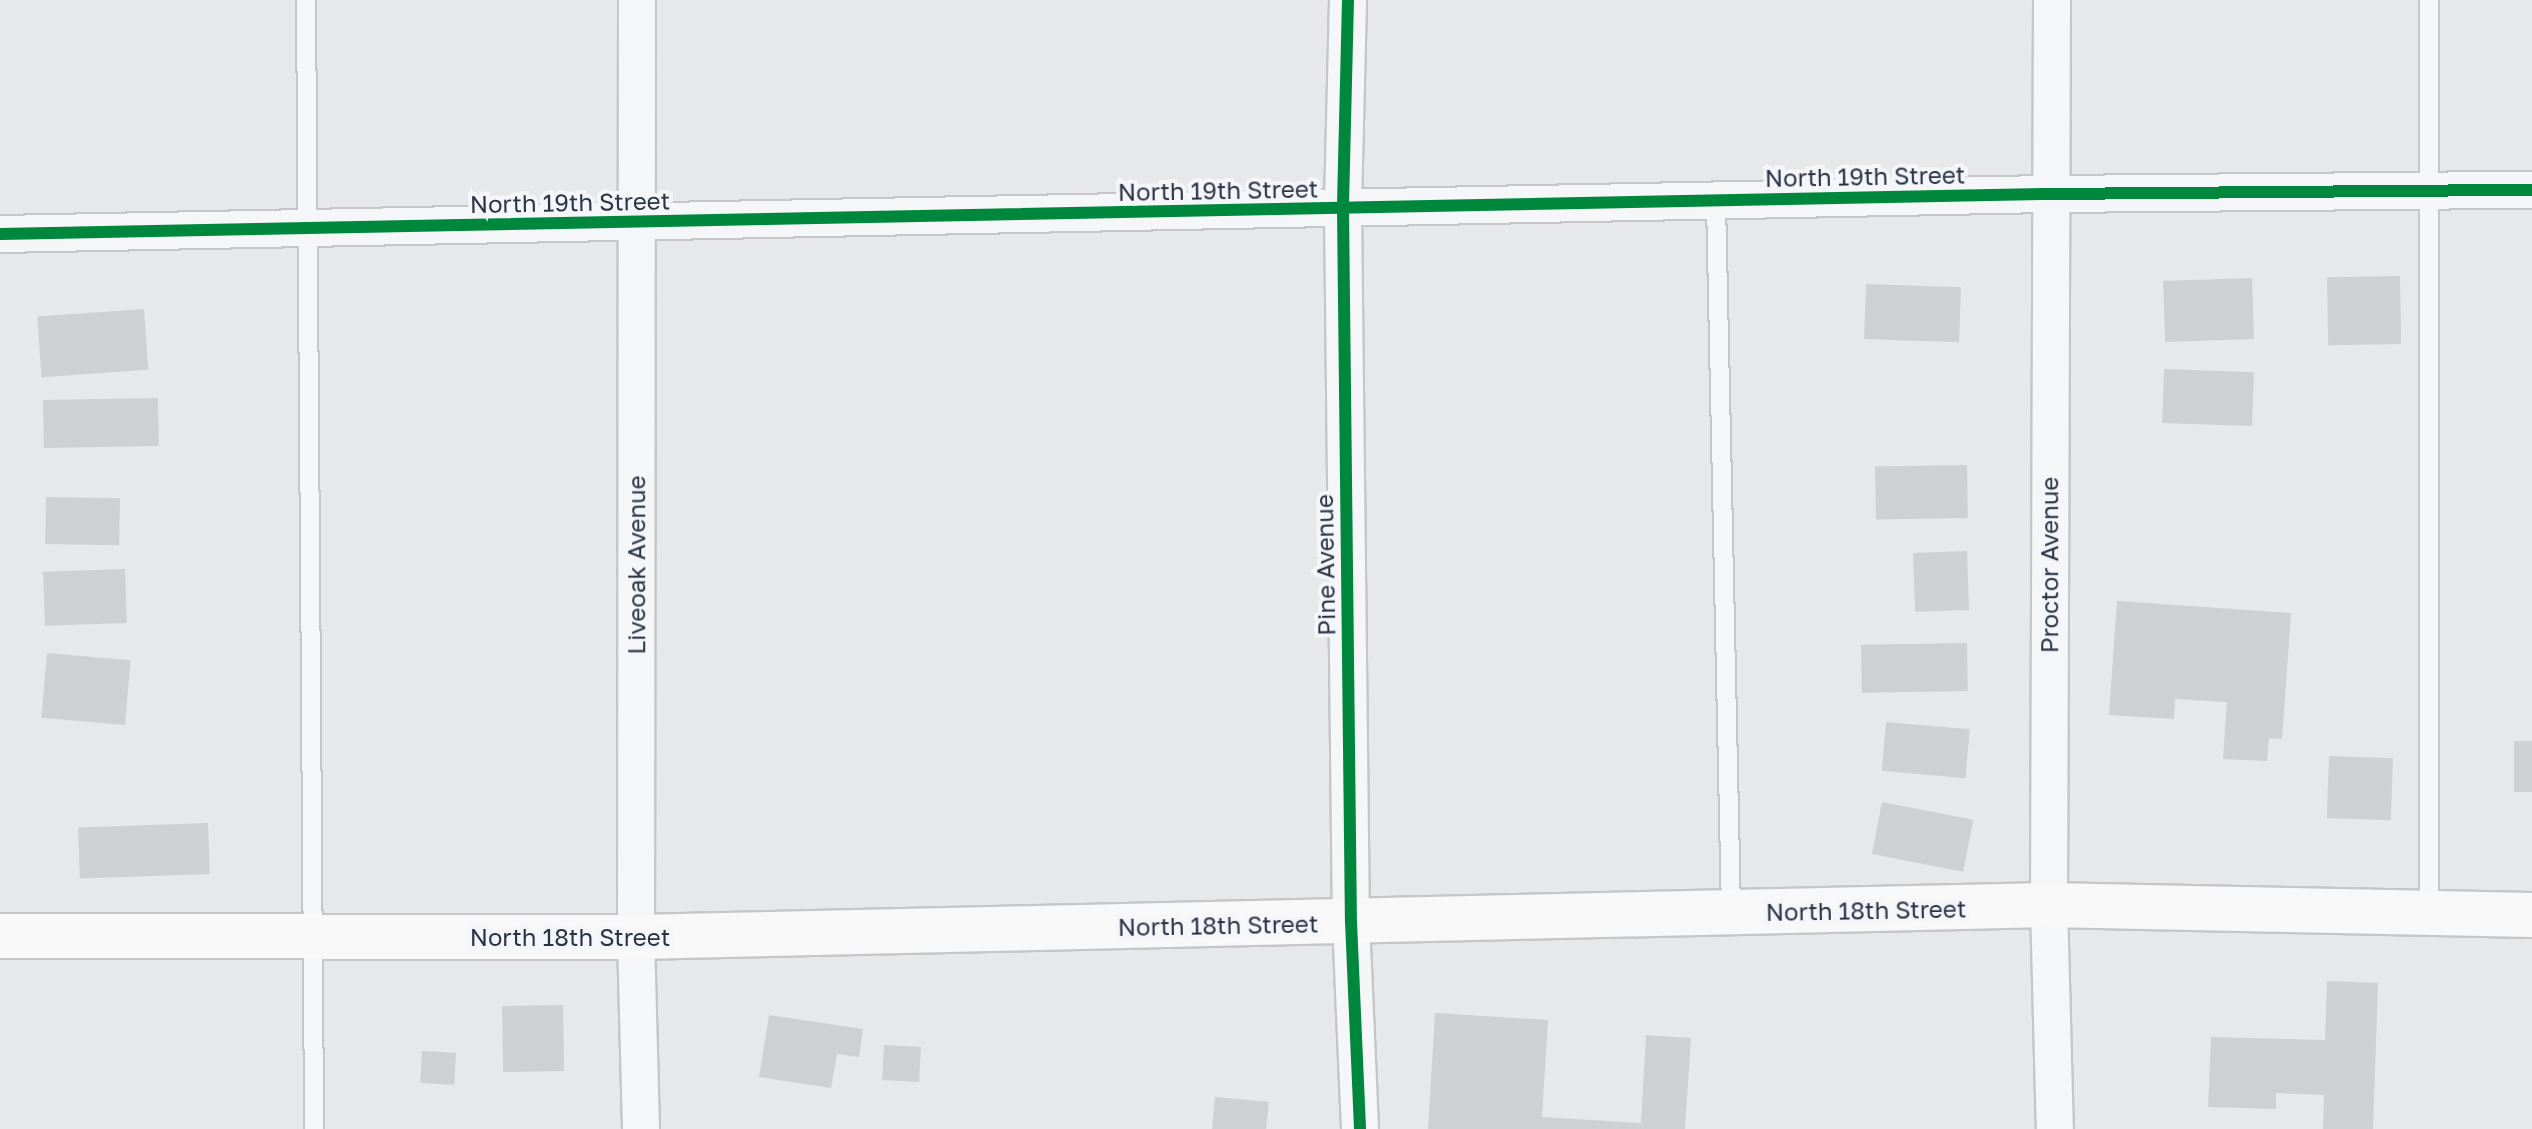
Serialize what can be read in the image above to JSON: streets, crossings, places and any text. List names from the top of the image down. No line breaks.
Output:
{"streets":{"main road":["North 18th Street"],"street":["North 19th Street","Liveoak Avenue","Pine Avenue","Proctor Avenue"]},"crossings":[["North 19th Street","Liveoak Avenue"],["North 19th Street","Pine Avenue"],["North 19th Street","Proctor Avenue"],["Liveoak Avenue","North 18th Street"],["Pine Avenue","North 18th Street"],["Proctor Avenue","North 18th Street"]]}
